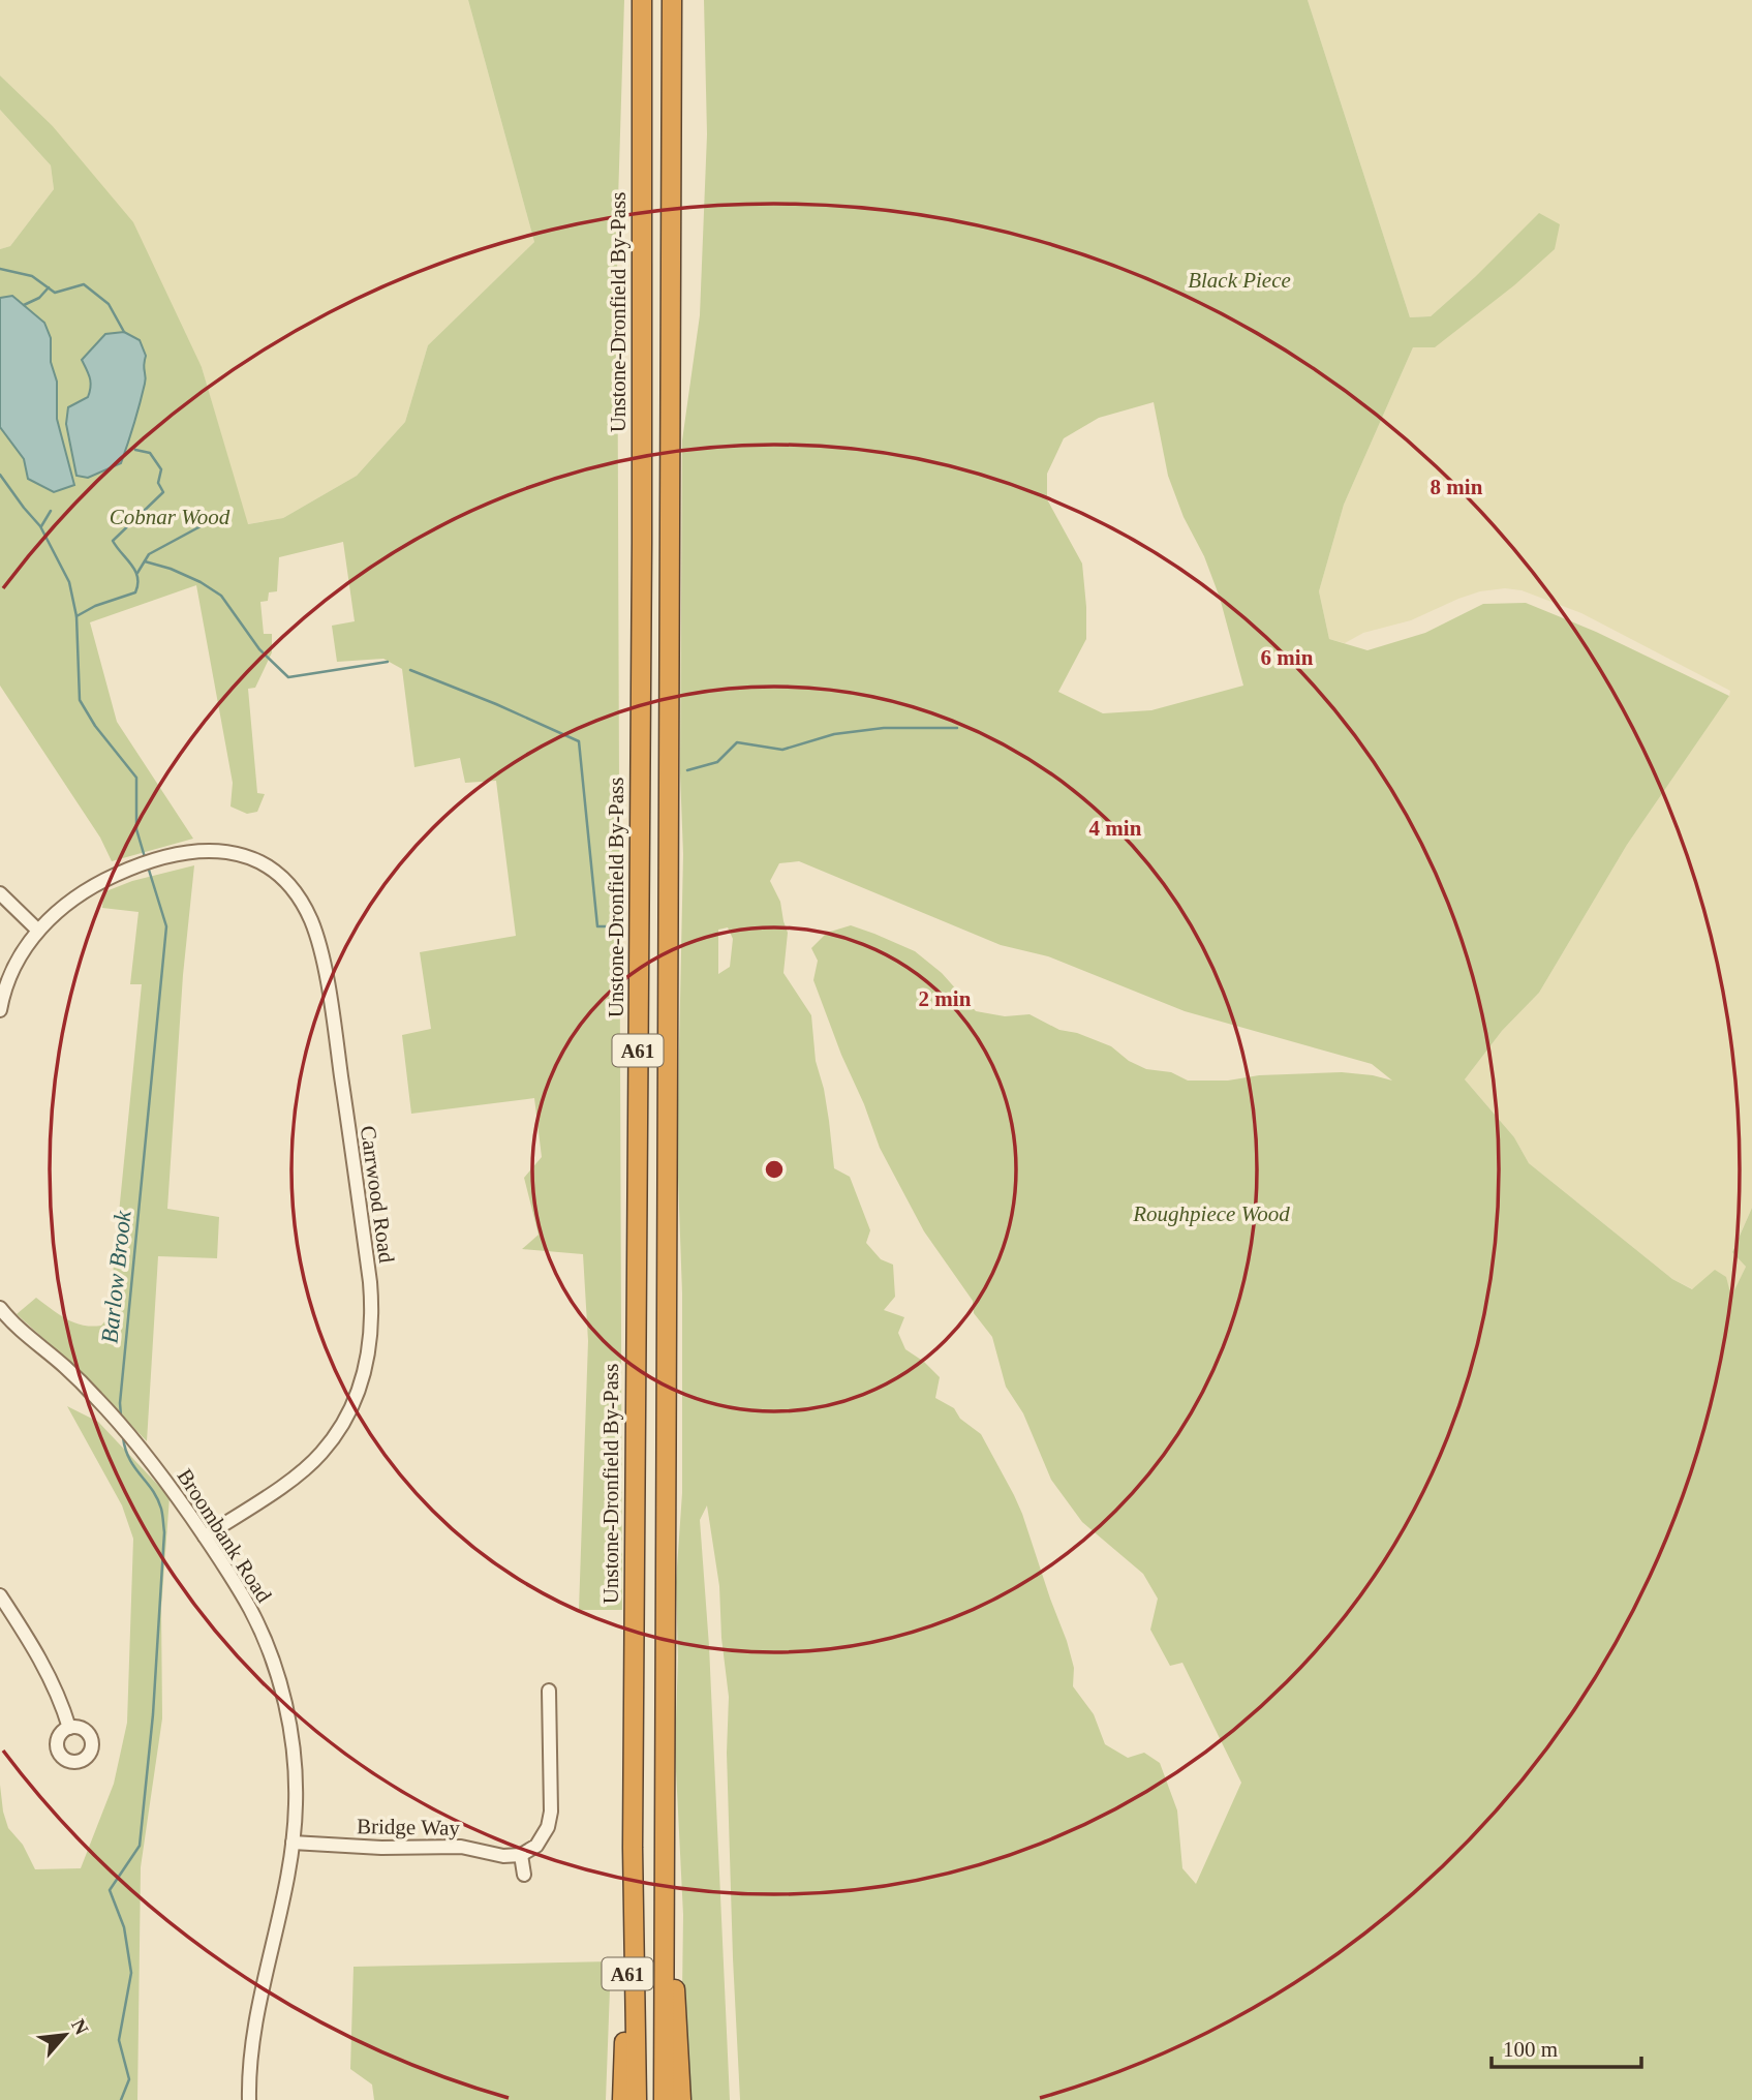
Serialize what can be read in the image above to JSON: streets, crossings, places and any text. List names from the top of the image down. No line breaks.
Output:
{"streets":{"highway":["Unstone-Dronfield By-Pass","A61"],"street":["Carrwood Road","Broombank Road","Bridge Way"]},"crossings":[["Unstone-Dronfield By-Pass","A61"],["Carrwood Road","Broombank Road"],["Broombank Road","Bridge Way"]],"water":["Barlow Brook"],"parks":["Black Piece","Cobnar Wood","Roughpiece Wood"],"scale_bar":"100 m","north":"top right","rings":["8 min","6 min","4 min","2 min"]}
